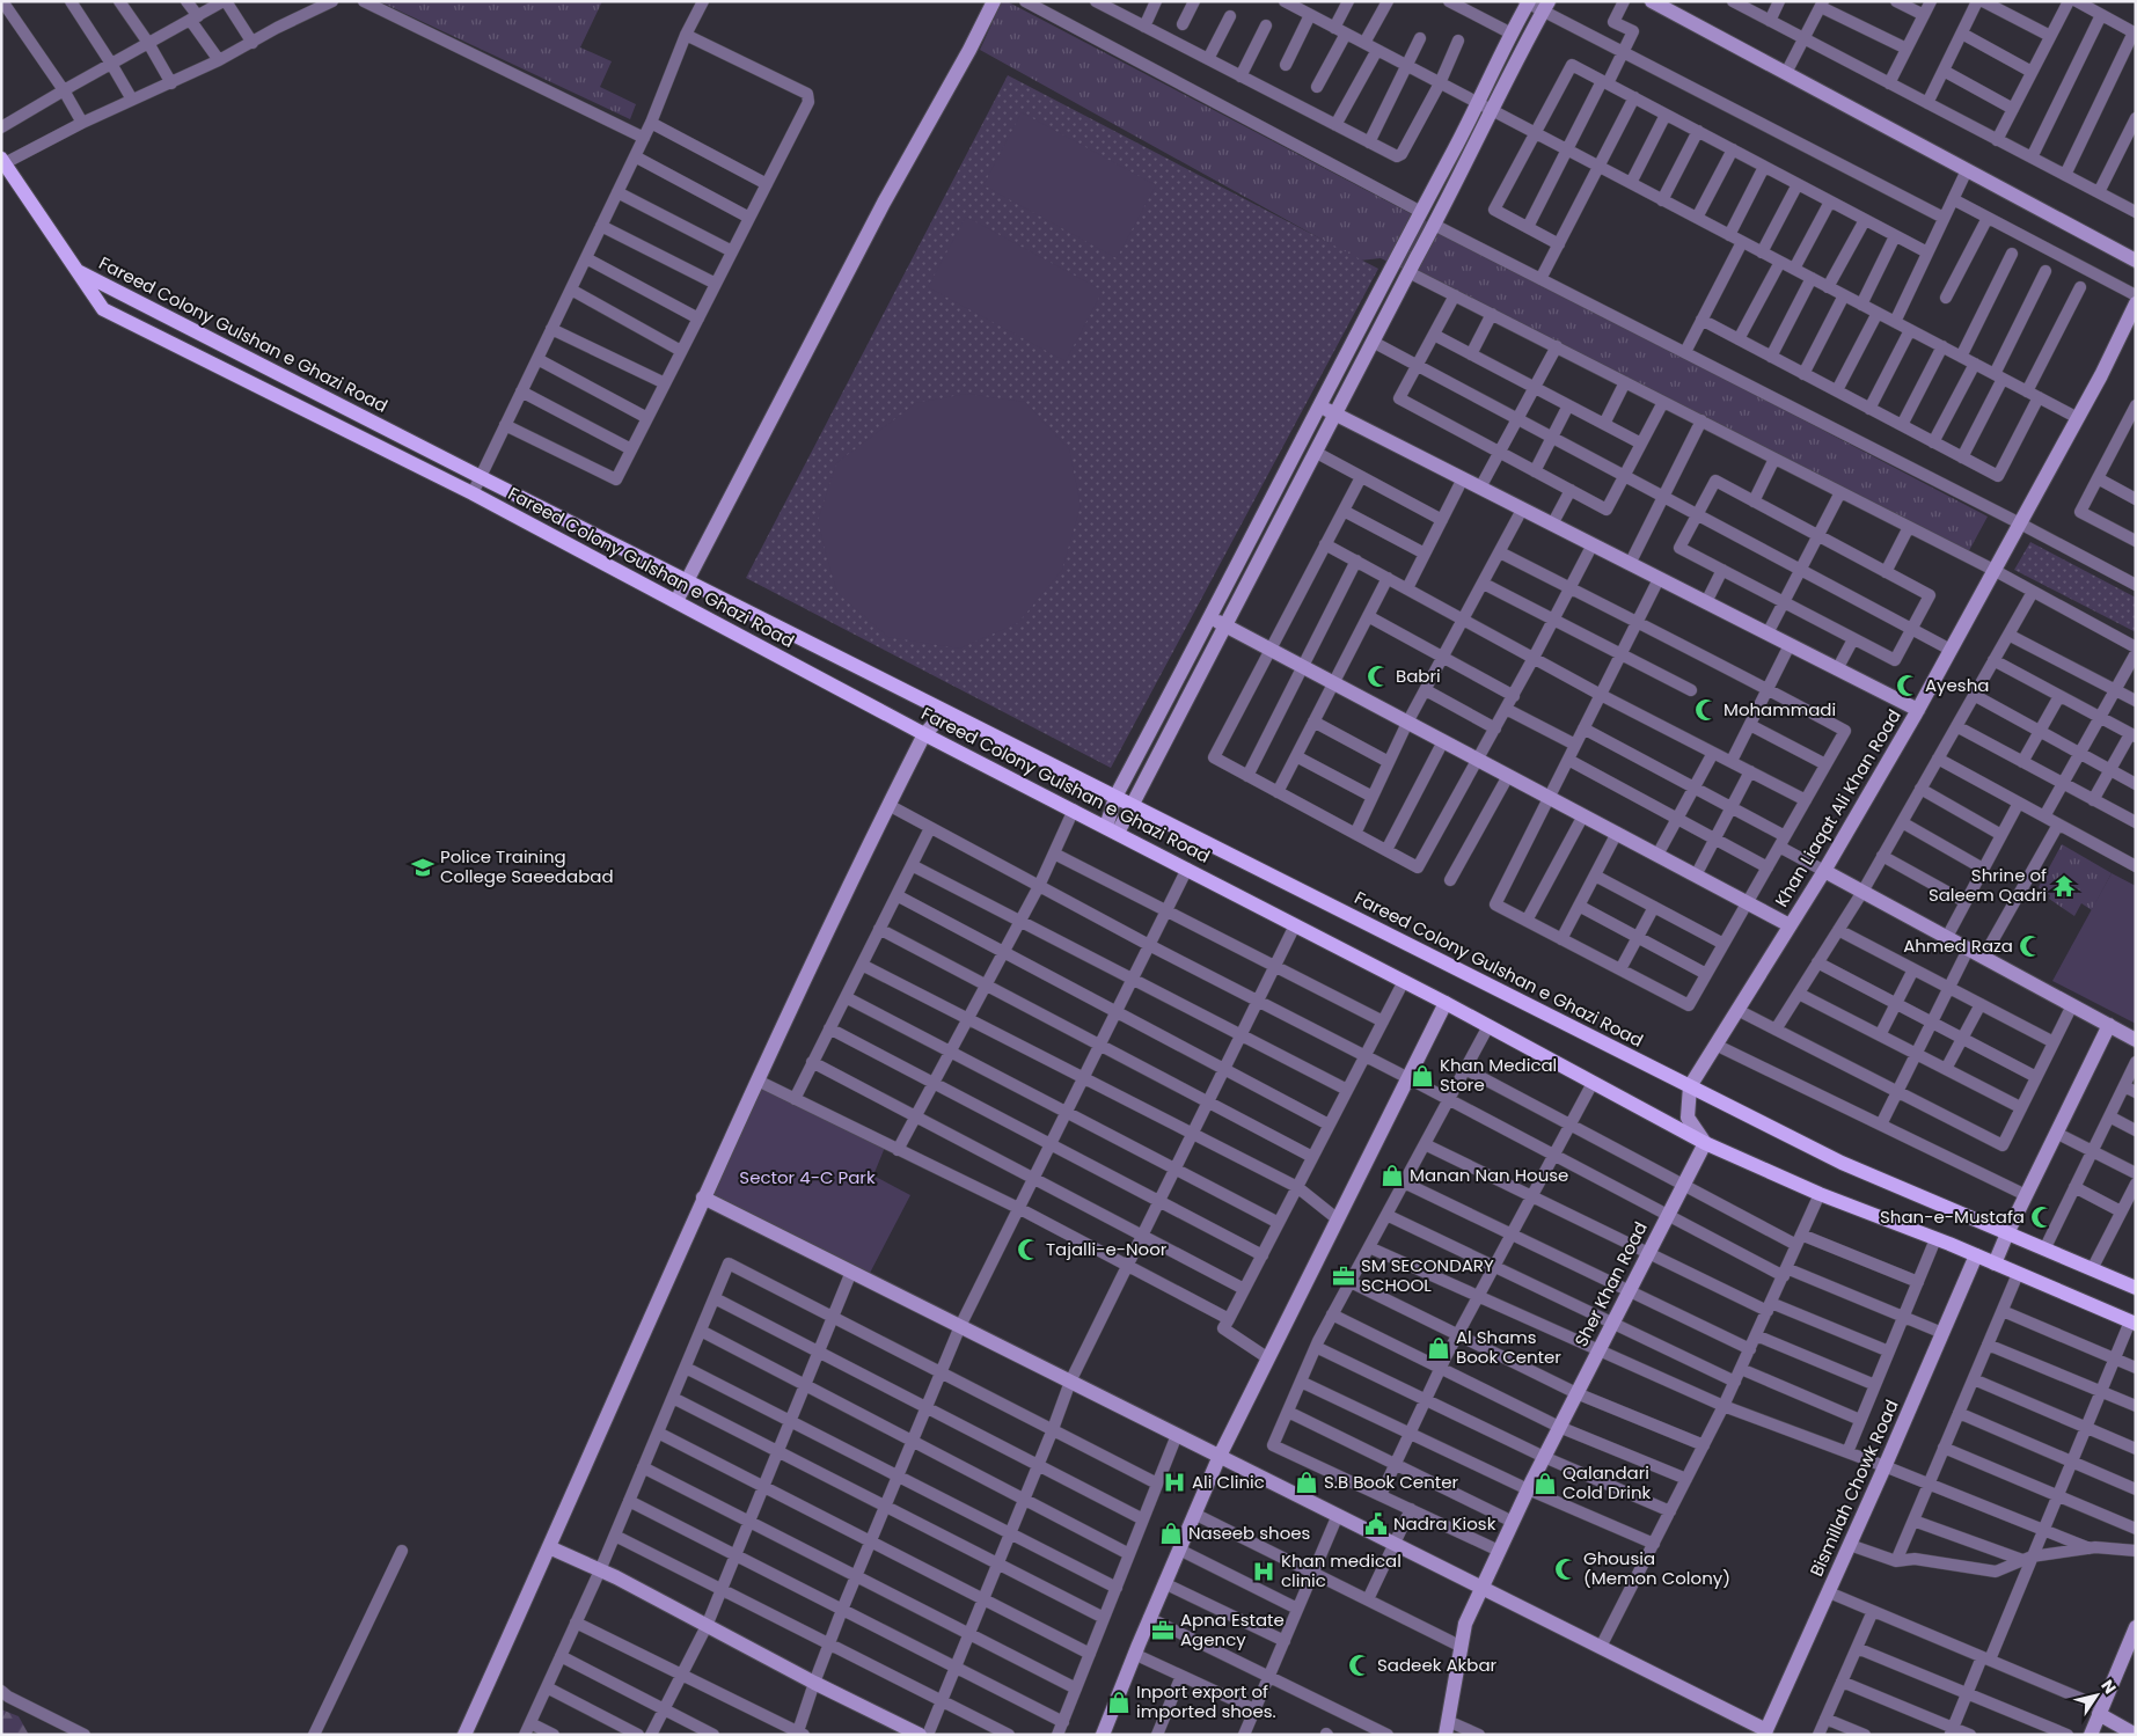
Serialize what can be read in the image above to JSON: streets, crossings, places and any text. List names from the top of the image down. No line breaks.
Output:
{"streets":{"main road":["Fareed Colony Gulshan e Ghazi Road"],"street":["Khan Liaqat Ali Khan Road","Sher Khan Road","Bismillah Chowk Road"]},"crossings":[["Fareed Colony Gulshan e Ghazi Road","Khan Liaqat Ali Khan Road"],["Fareed Colony Gulshan e Ghazi Road","Sher Khan Road"],["Fareed Colony Gulshan e Ghazi Road","Bismillah Chowk Road"]],"parks":["Sector 4-C Park"],"places":{"mosque":["Babri","Ayesha","Mohammadi","Ahmed Raza","Shan-e-Mustafa","Tajalli-e-Noor","Ghousia (Memon Colony)","Sadeek Akbar"],"school or university":["Police Training College Saeedabad"],"temple":["Shrine of Saleem Qadri"],"shop":["Khan Medical Store","Manan Nan House","Al Shams Book Center","S.B Book Center","Qalandari Cold Drink","Naseeb shoes","Inport export of imported shoes."],"office":["SM SECONDARY SCHOOL","Apna Estate Agency"],"hospital":["Ali Clinic","Khan medical clinic"],"public building":["Nadra Kiosk"]},"north":"top right"}
